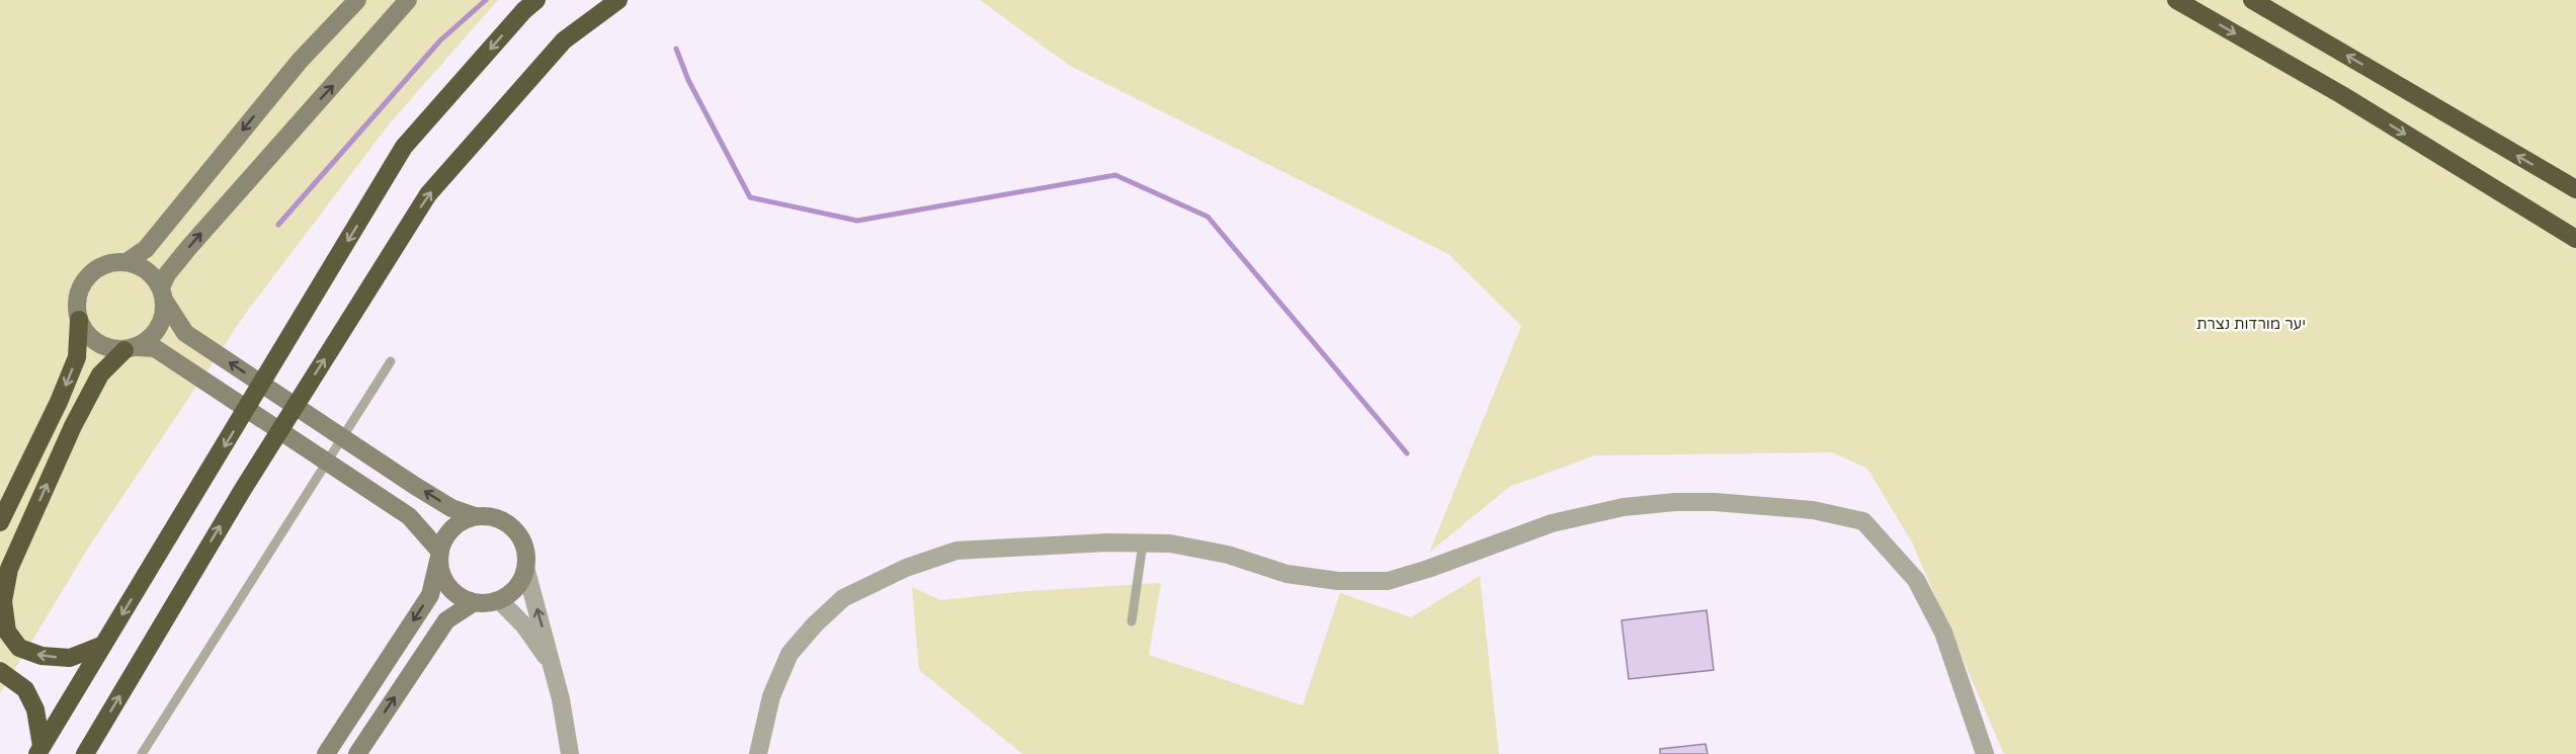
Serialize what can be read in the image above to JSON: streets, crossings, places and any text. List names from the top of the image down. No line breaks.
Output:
{"parks":["יער מורדות נצרת"]}
